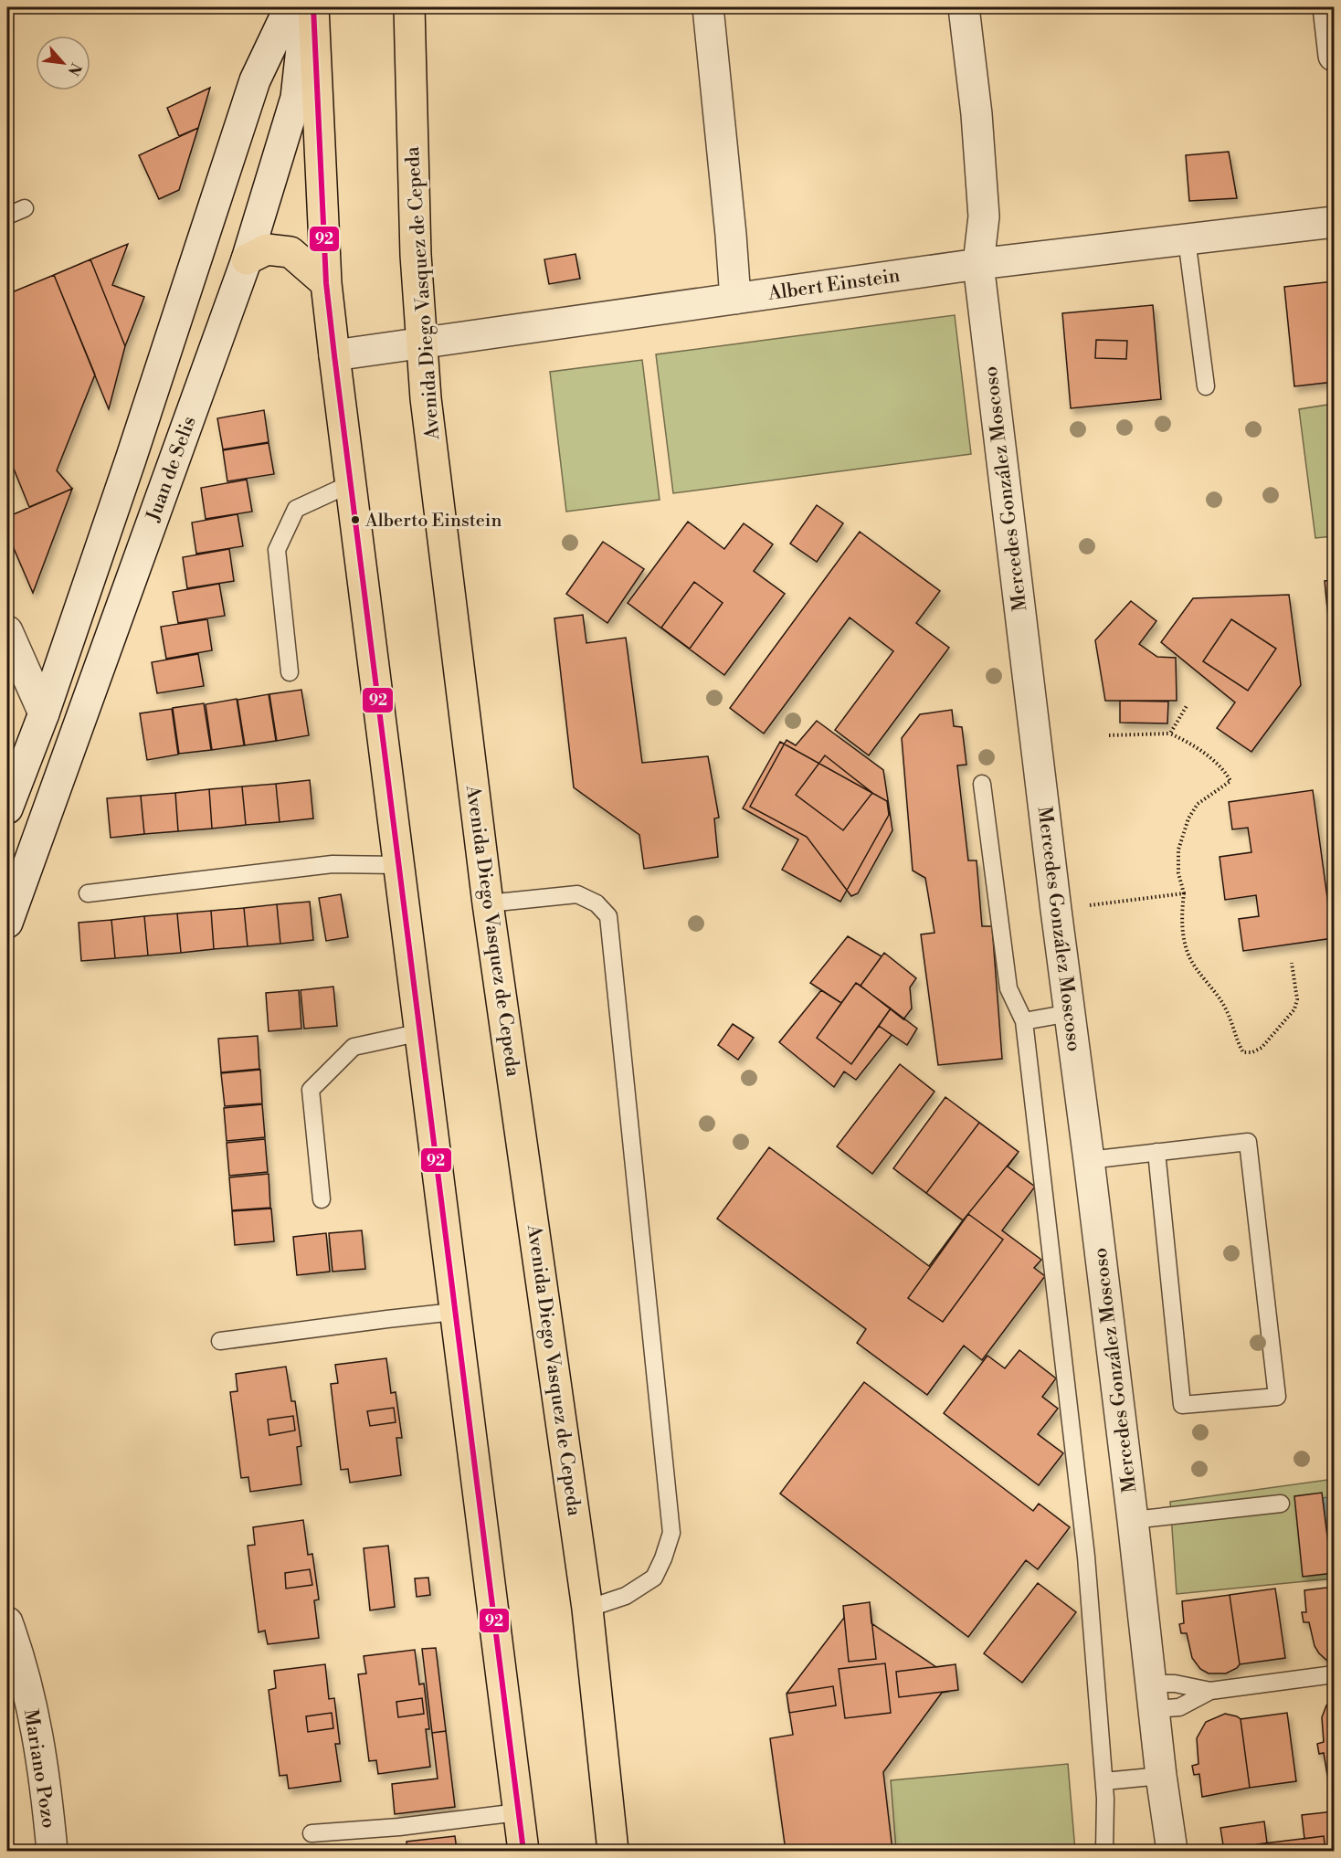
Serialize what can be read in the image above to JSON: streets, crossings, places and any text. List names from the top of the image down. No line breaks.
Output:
{"streets":{"main road":["Avenida Diego Vasquez de Cepeda"],"street":["Albert Einstein","Juan de Selis","Mercedes González Moscoso","Mariano Pozo"]},"crossings":[["Albert Einstein","Avenida Diego Vasquez de Cepeda"],["Albert Einstein","Mercedes González Moscoso"]],"places":["Alberto Einstein"],"lines":["transit line 92"],"north":"bottom right"}
